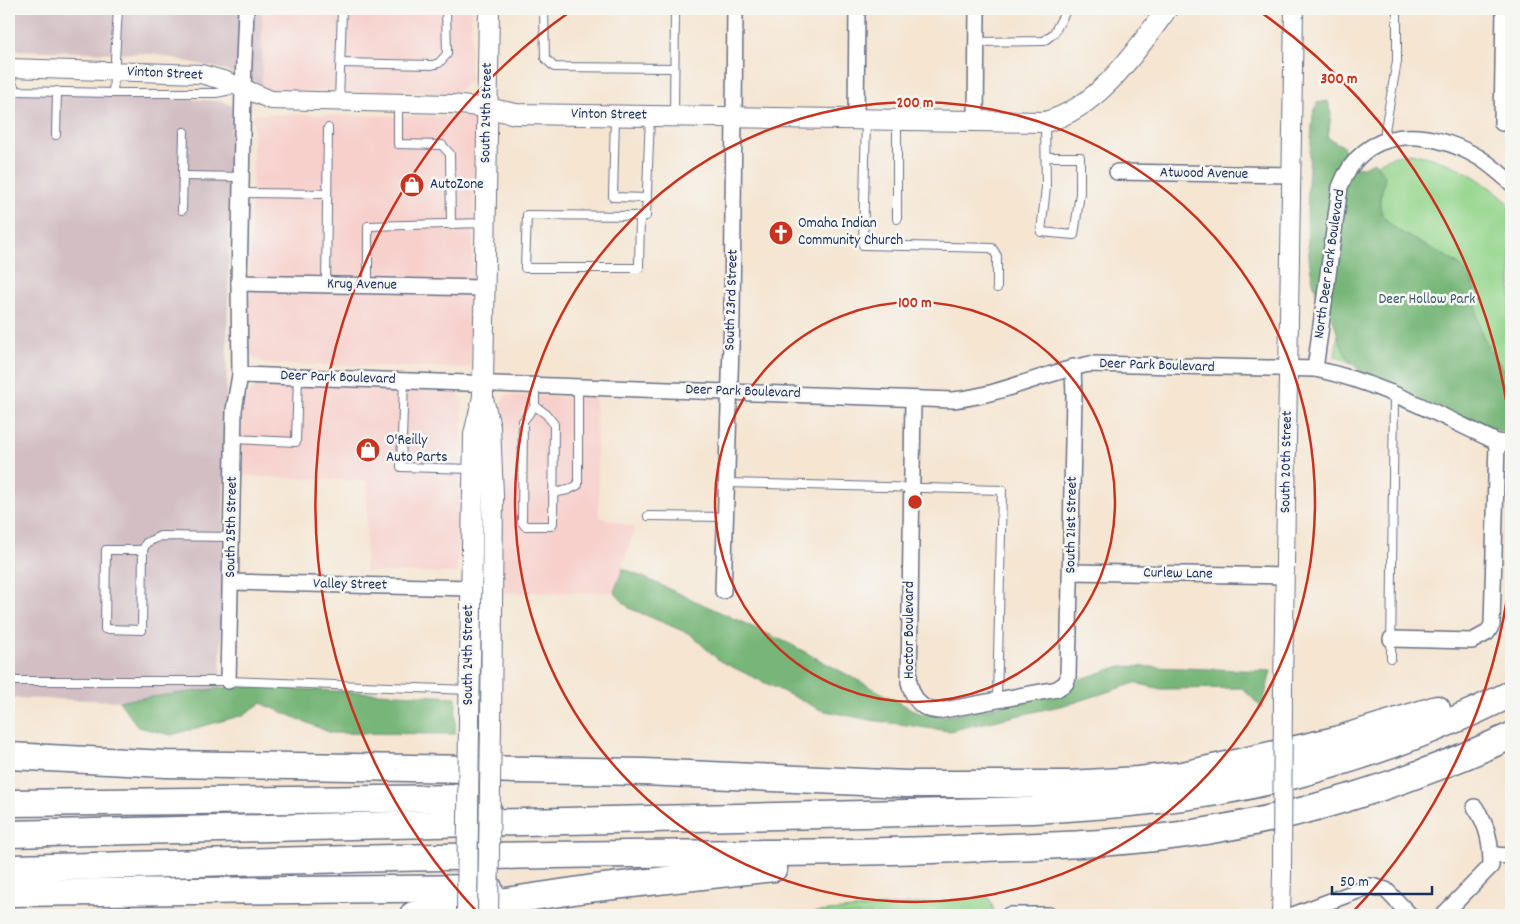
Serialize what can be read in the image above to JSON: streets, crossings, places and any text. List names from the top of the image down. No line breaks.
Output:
{"streets":{"main road":["Vinton Street","South 24th Street"],"street":["Atwood Avenue","North Deer Park Boulevard","Krug Avenue","South 23rd Street","Deer Park Boulevard","South 20th Street","South 21st Street","South 25th Street","Curlew Lane","Valley Street","Hoctor Boulevard"]},"crossings":[["Vinton Street","South 24th Street"],["Vinton Street","South 23rd Street"],["South 24th Street","Krug Avenue"],["South 24th Street","Deer Park Boulevard"],["South 24th Street","Valley Street"],["Atwood Avenue","South 20th Street"],["North Deer Park Boulevard","Deer Park Boulevard"],["South 23rd Street","Deer Park Boulevard"],["Deer Park Boulevard","South 20th Street"],["Deer Park Boulevard","South 21st Street"],["Deer Park Boulevard","South 25th Street"],["Deer Park Boulevard","Hoctor Boulevard"],["South 20th Street","Curlew Lane"],["South 21st Street","Curlew Lane"],["South 21st Street","Hoctor Boulevard"],["South 25th Street","Valley Street"]],"parks":["Deer Hollow Park"],"places":{"shop":["AutoZone","O'Reilly Auto Parts"],"church":["Omaha Indian Community Church"]},"scale_bar":"50 m","rings":["300 m","200 m","100 m"]}
